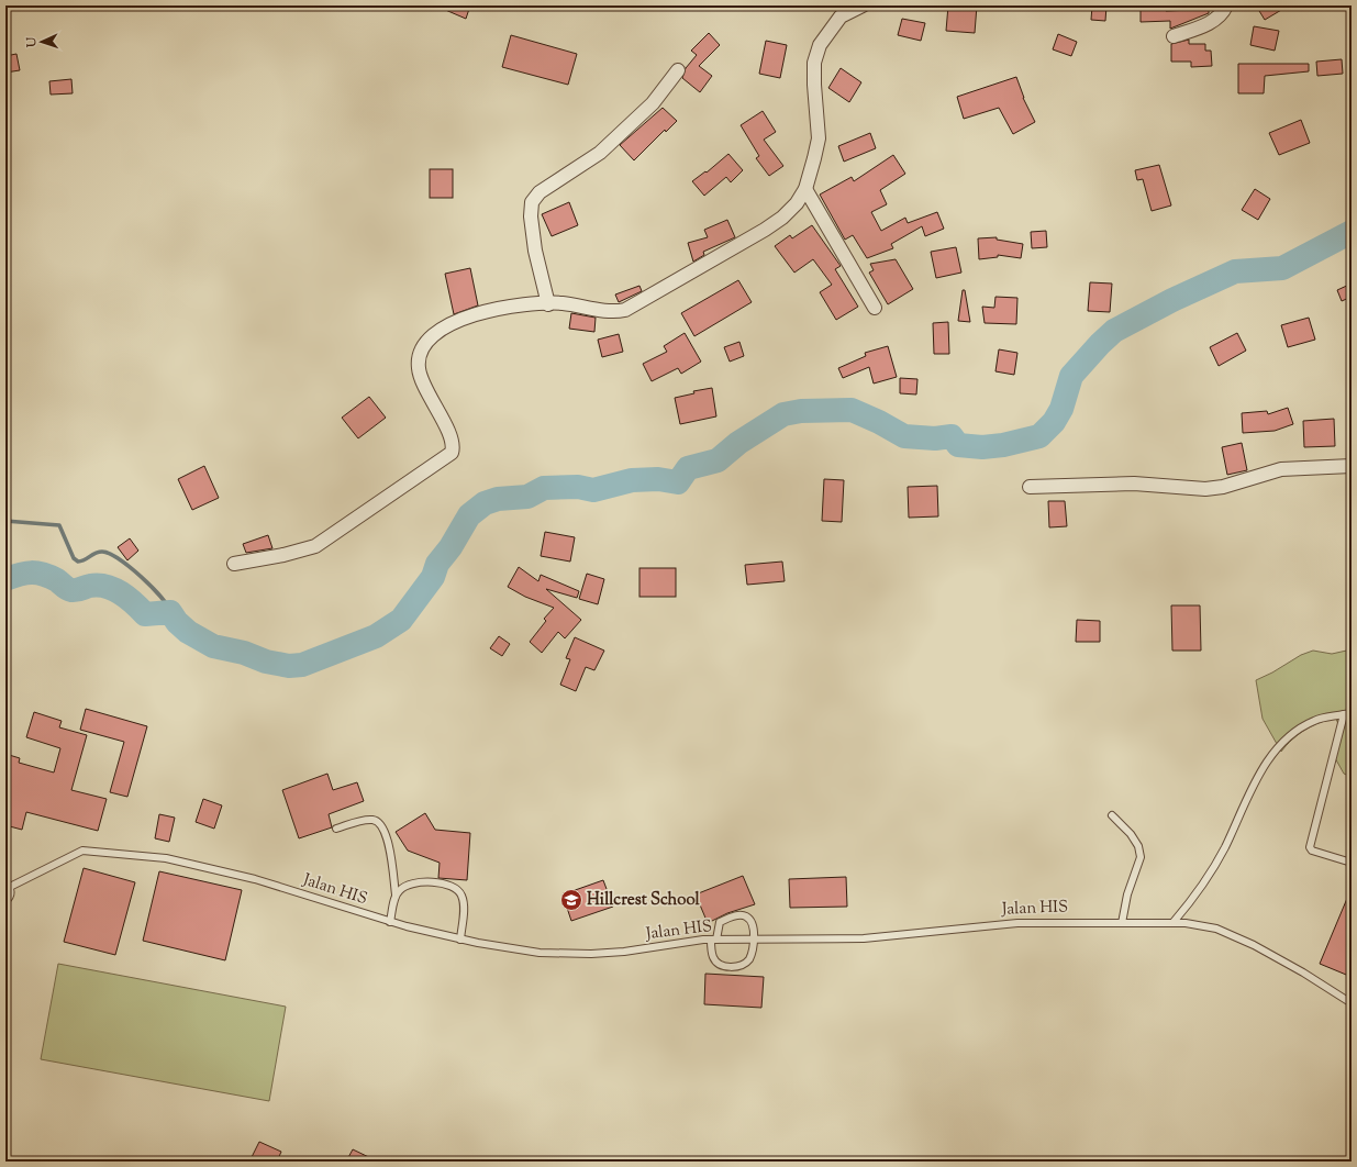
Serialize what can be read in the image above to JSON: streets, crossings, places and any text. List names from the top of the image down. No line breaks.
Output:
{"streets":{"lane":["Jalan HIS"]},"places":{"school or university":["Hillcrest School"]},"north":"left"}
